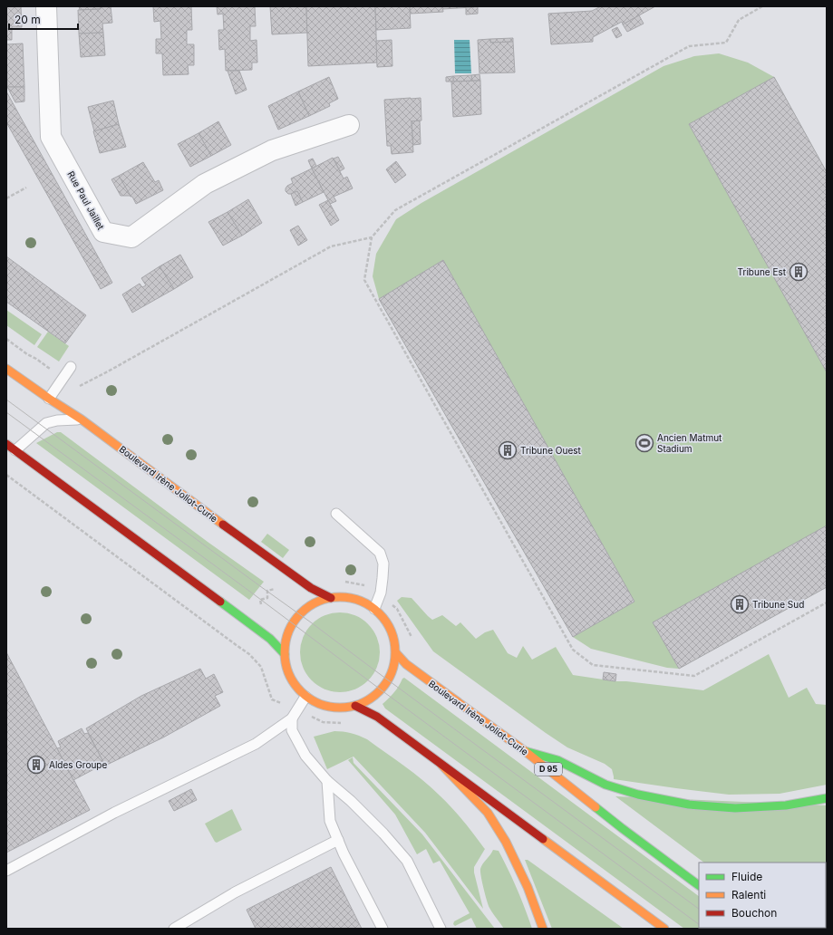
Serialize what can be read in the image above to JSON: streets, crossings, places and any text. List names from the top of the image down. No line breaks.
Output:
{"streets":{"main road":["Boulevard Irène Joliot-Curie","D 95"],"street":["Rue Paul Jaillet"]},"places":{"building":["Tribune Est","Tribune Ouest","Tribune Sud","Aldes Groupe"],"sports":["Ancien Matmut Stadium"]},"legend":["Fluide","Ralenti","Bouchon"],"scale_bar":"20 m"}
